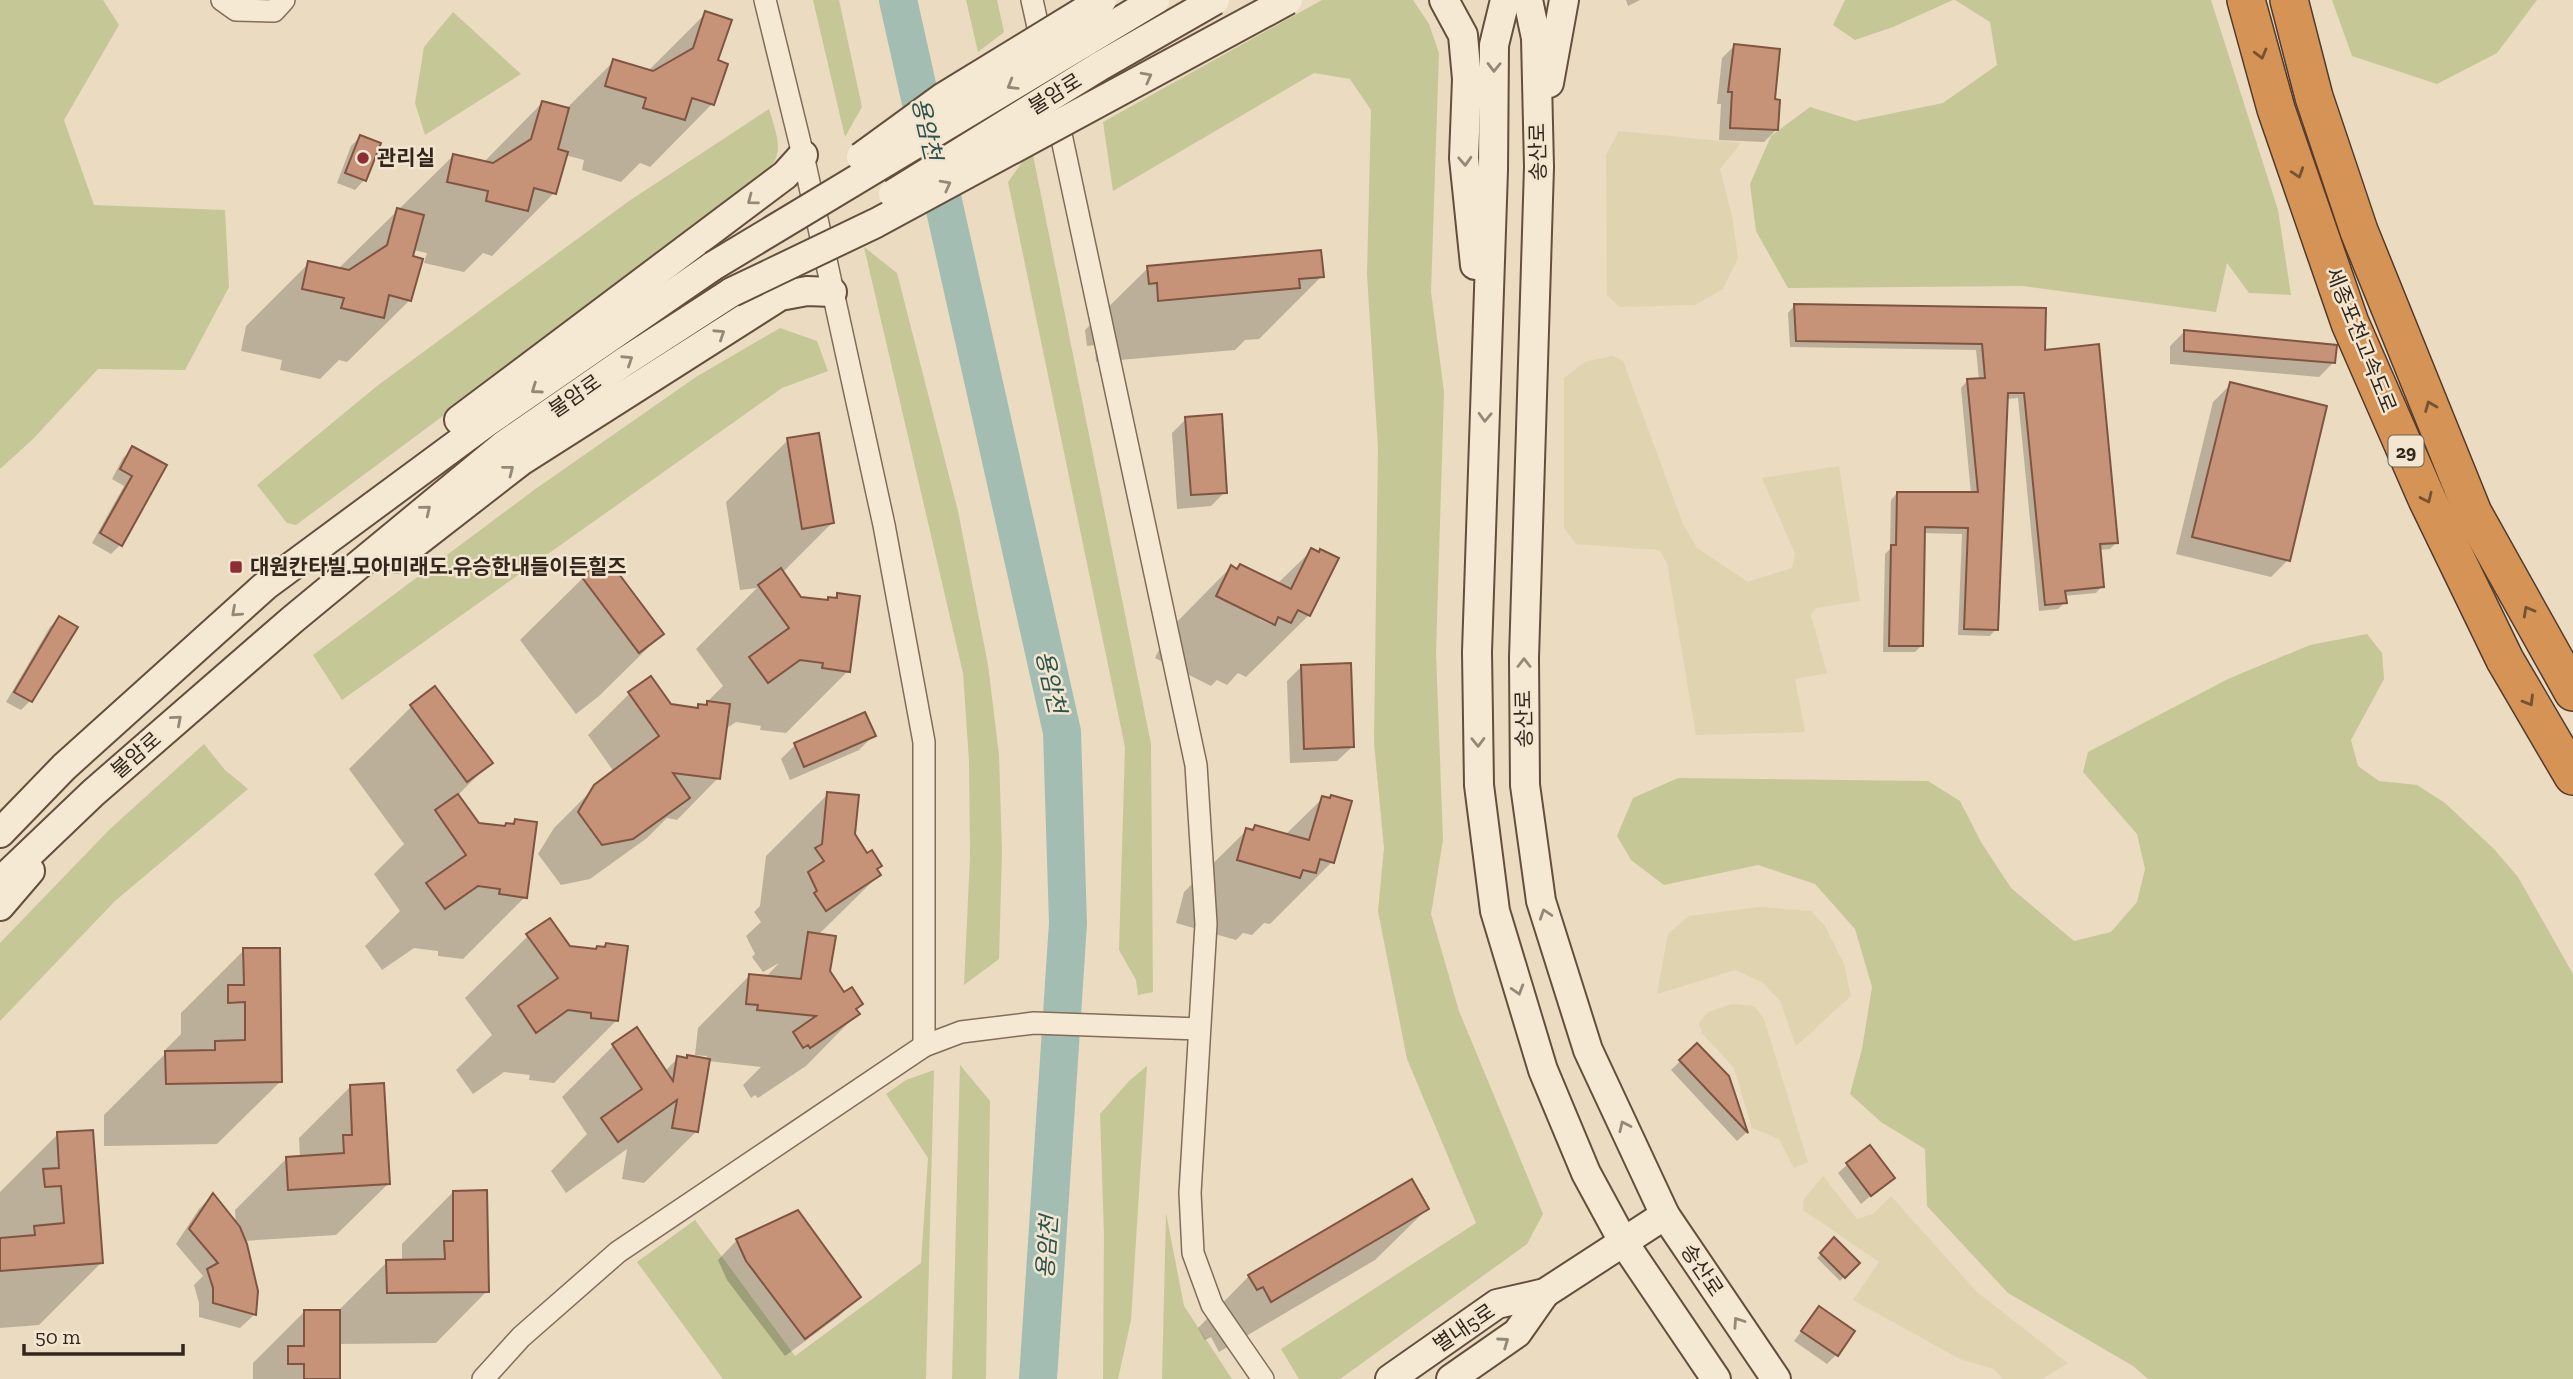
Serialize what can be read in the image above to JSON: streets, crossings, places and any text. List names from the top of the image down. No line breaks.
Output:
{"streets":{"highway":["세종포천고속도로","29"],"street":["불암로","송산로","별내5로"]},"crossings":[["송산로","별내5로"]],"water":["용암천"],"places":{"other":["관리실"],"transit":["대원칸타빌.모아미래도.유승한내들이든힐즈"]},"scale_bar":"50 m"}
